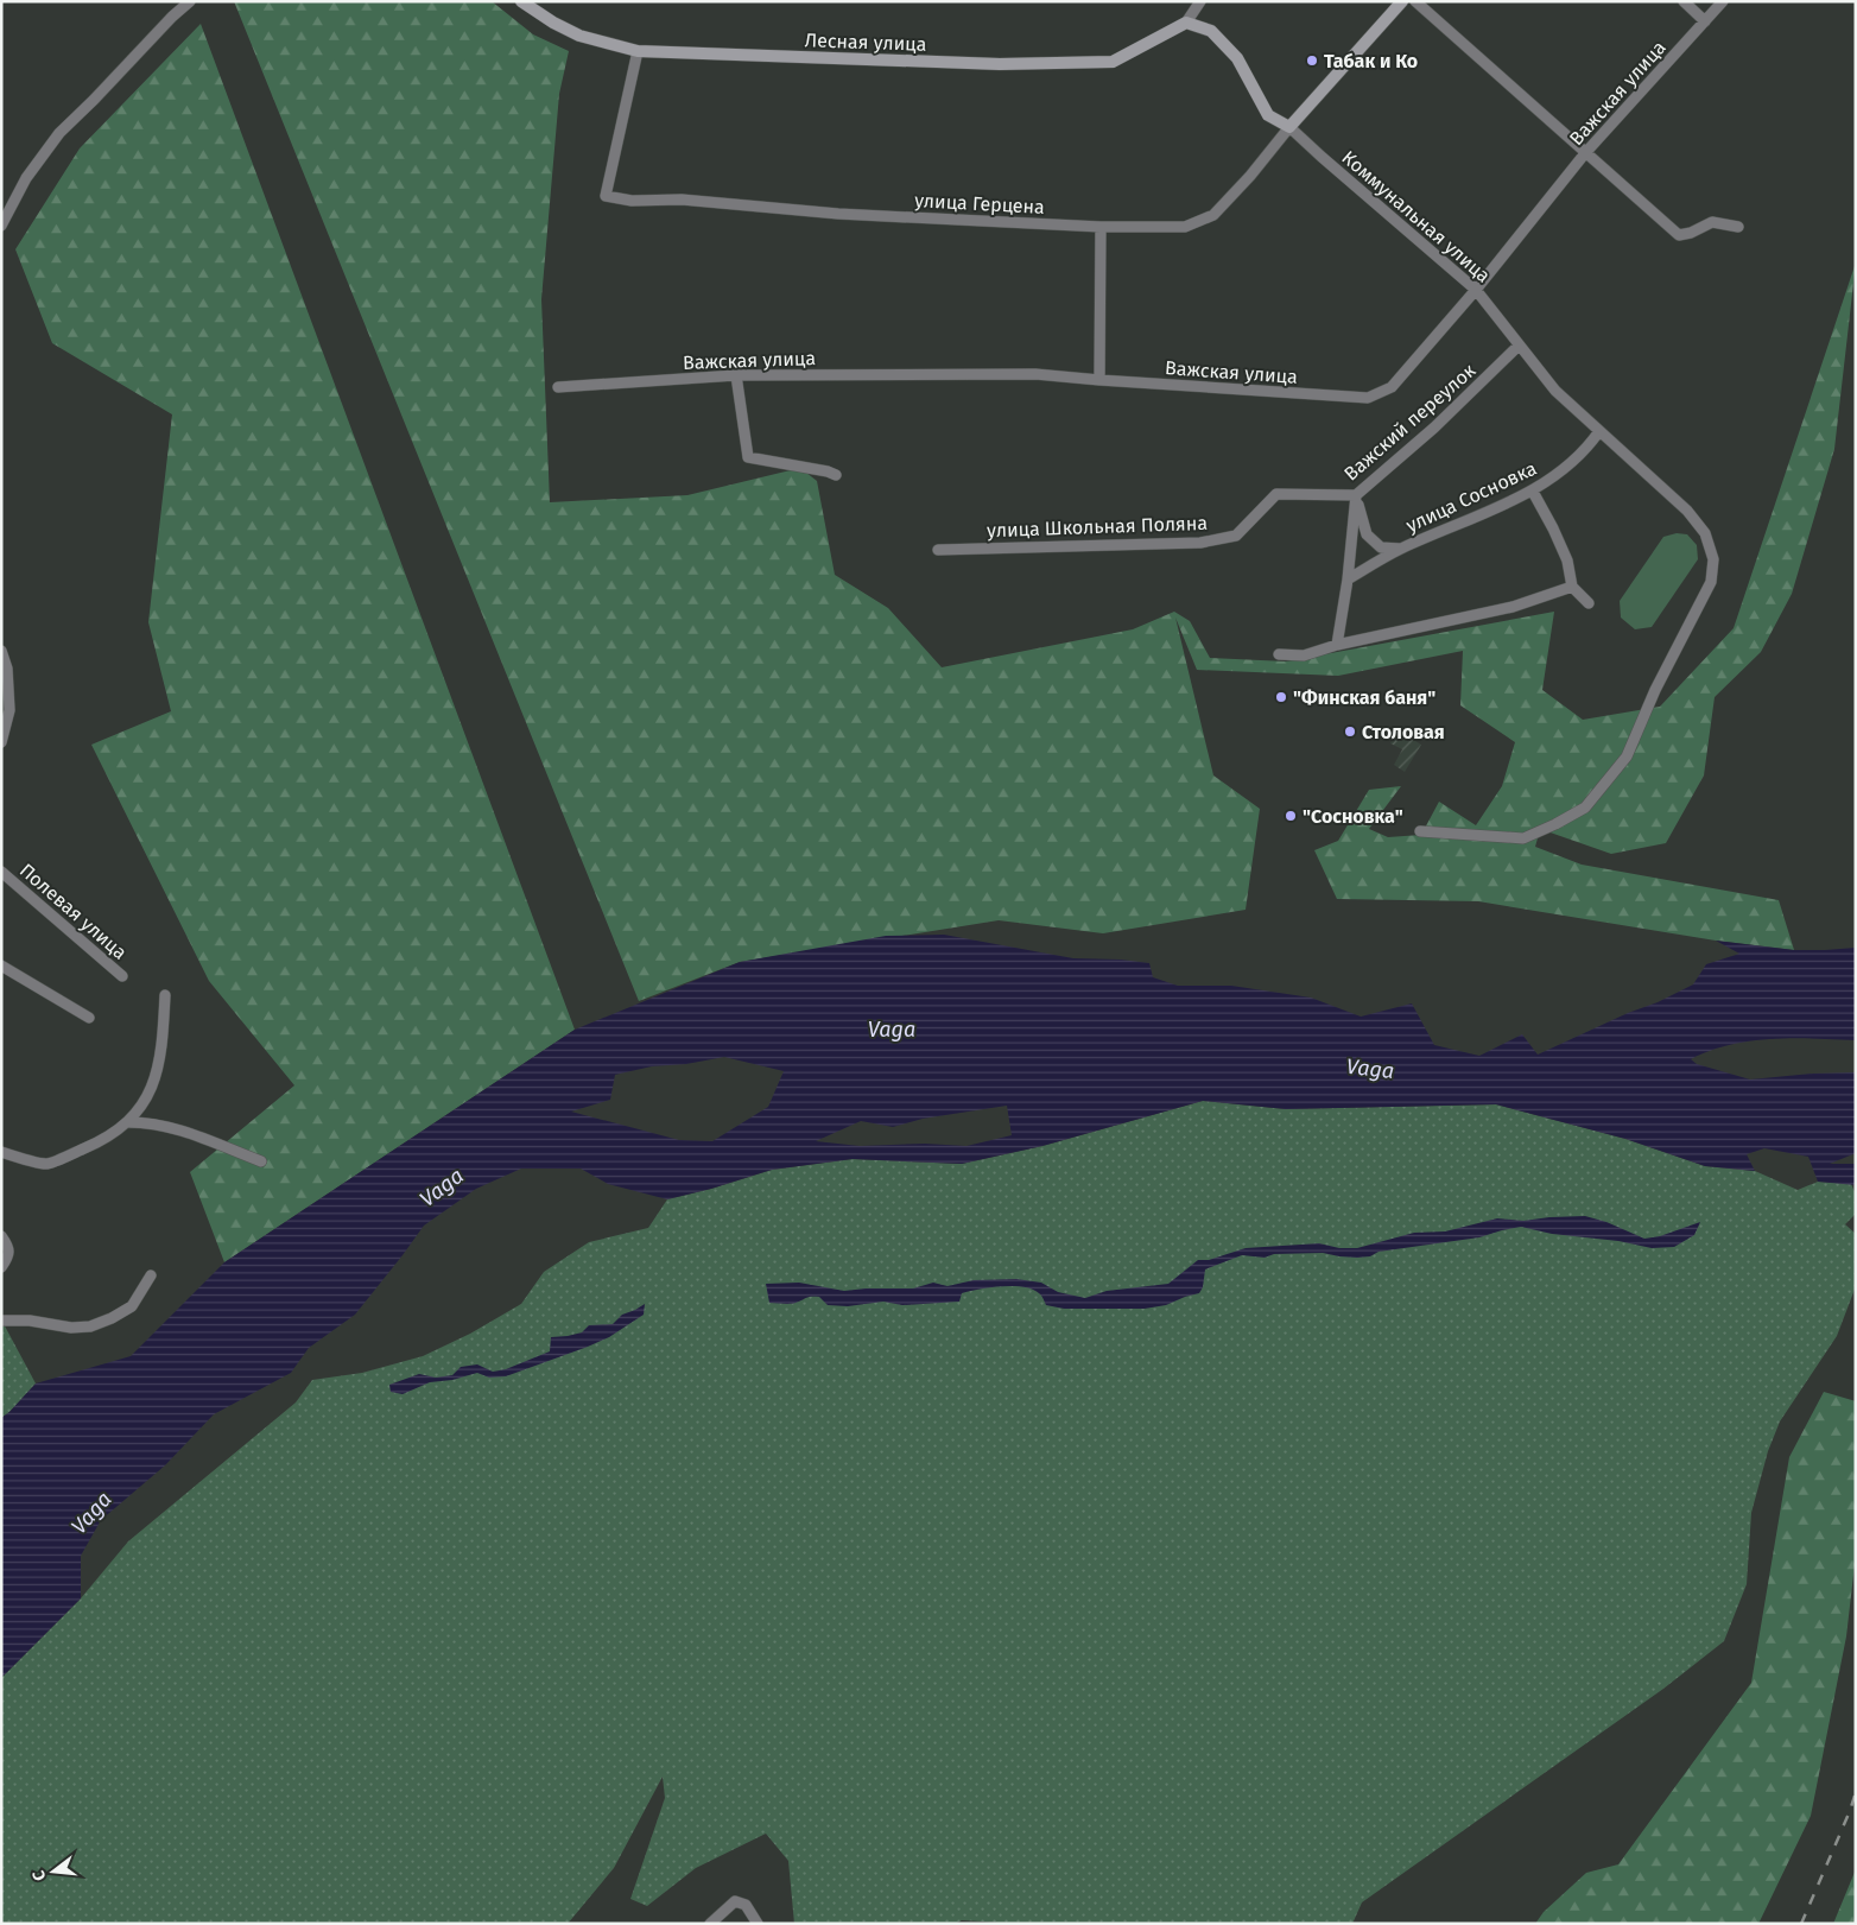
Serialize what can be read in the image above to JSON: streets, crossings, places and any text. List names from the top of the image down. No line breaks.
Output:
{"streets":{"street":["Лесная улица","Важская улица","улица Герцена","Коммунальная улица","Важский переулок","улица Сосновка","улица Школьная Поляна","Полевая улица"]},"crossings":[["Лесная улица","улица Герцена"],["Лесная улица","Коммунальная улица"],["Важская улица","Коммунальная улица"],["улица Герцена","Коммунальная улица"],["Коммунальная улица","Важский переулок"],["Коммунальная улица","улица Сосновка"],["Важский переулок","улица Школьная Поляна"]],"water":["Vaga"],"places":["Табак и Ко","\"Финская баня\"","Столовая","\"Сосновка\""],"north":"left"}
